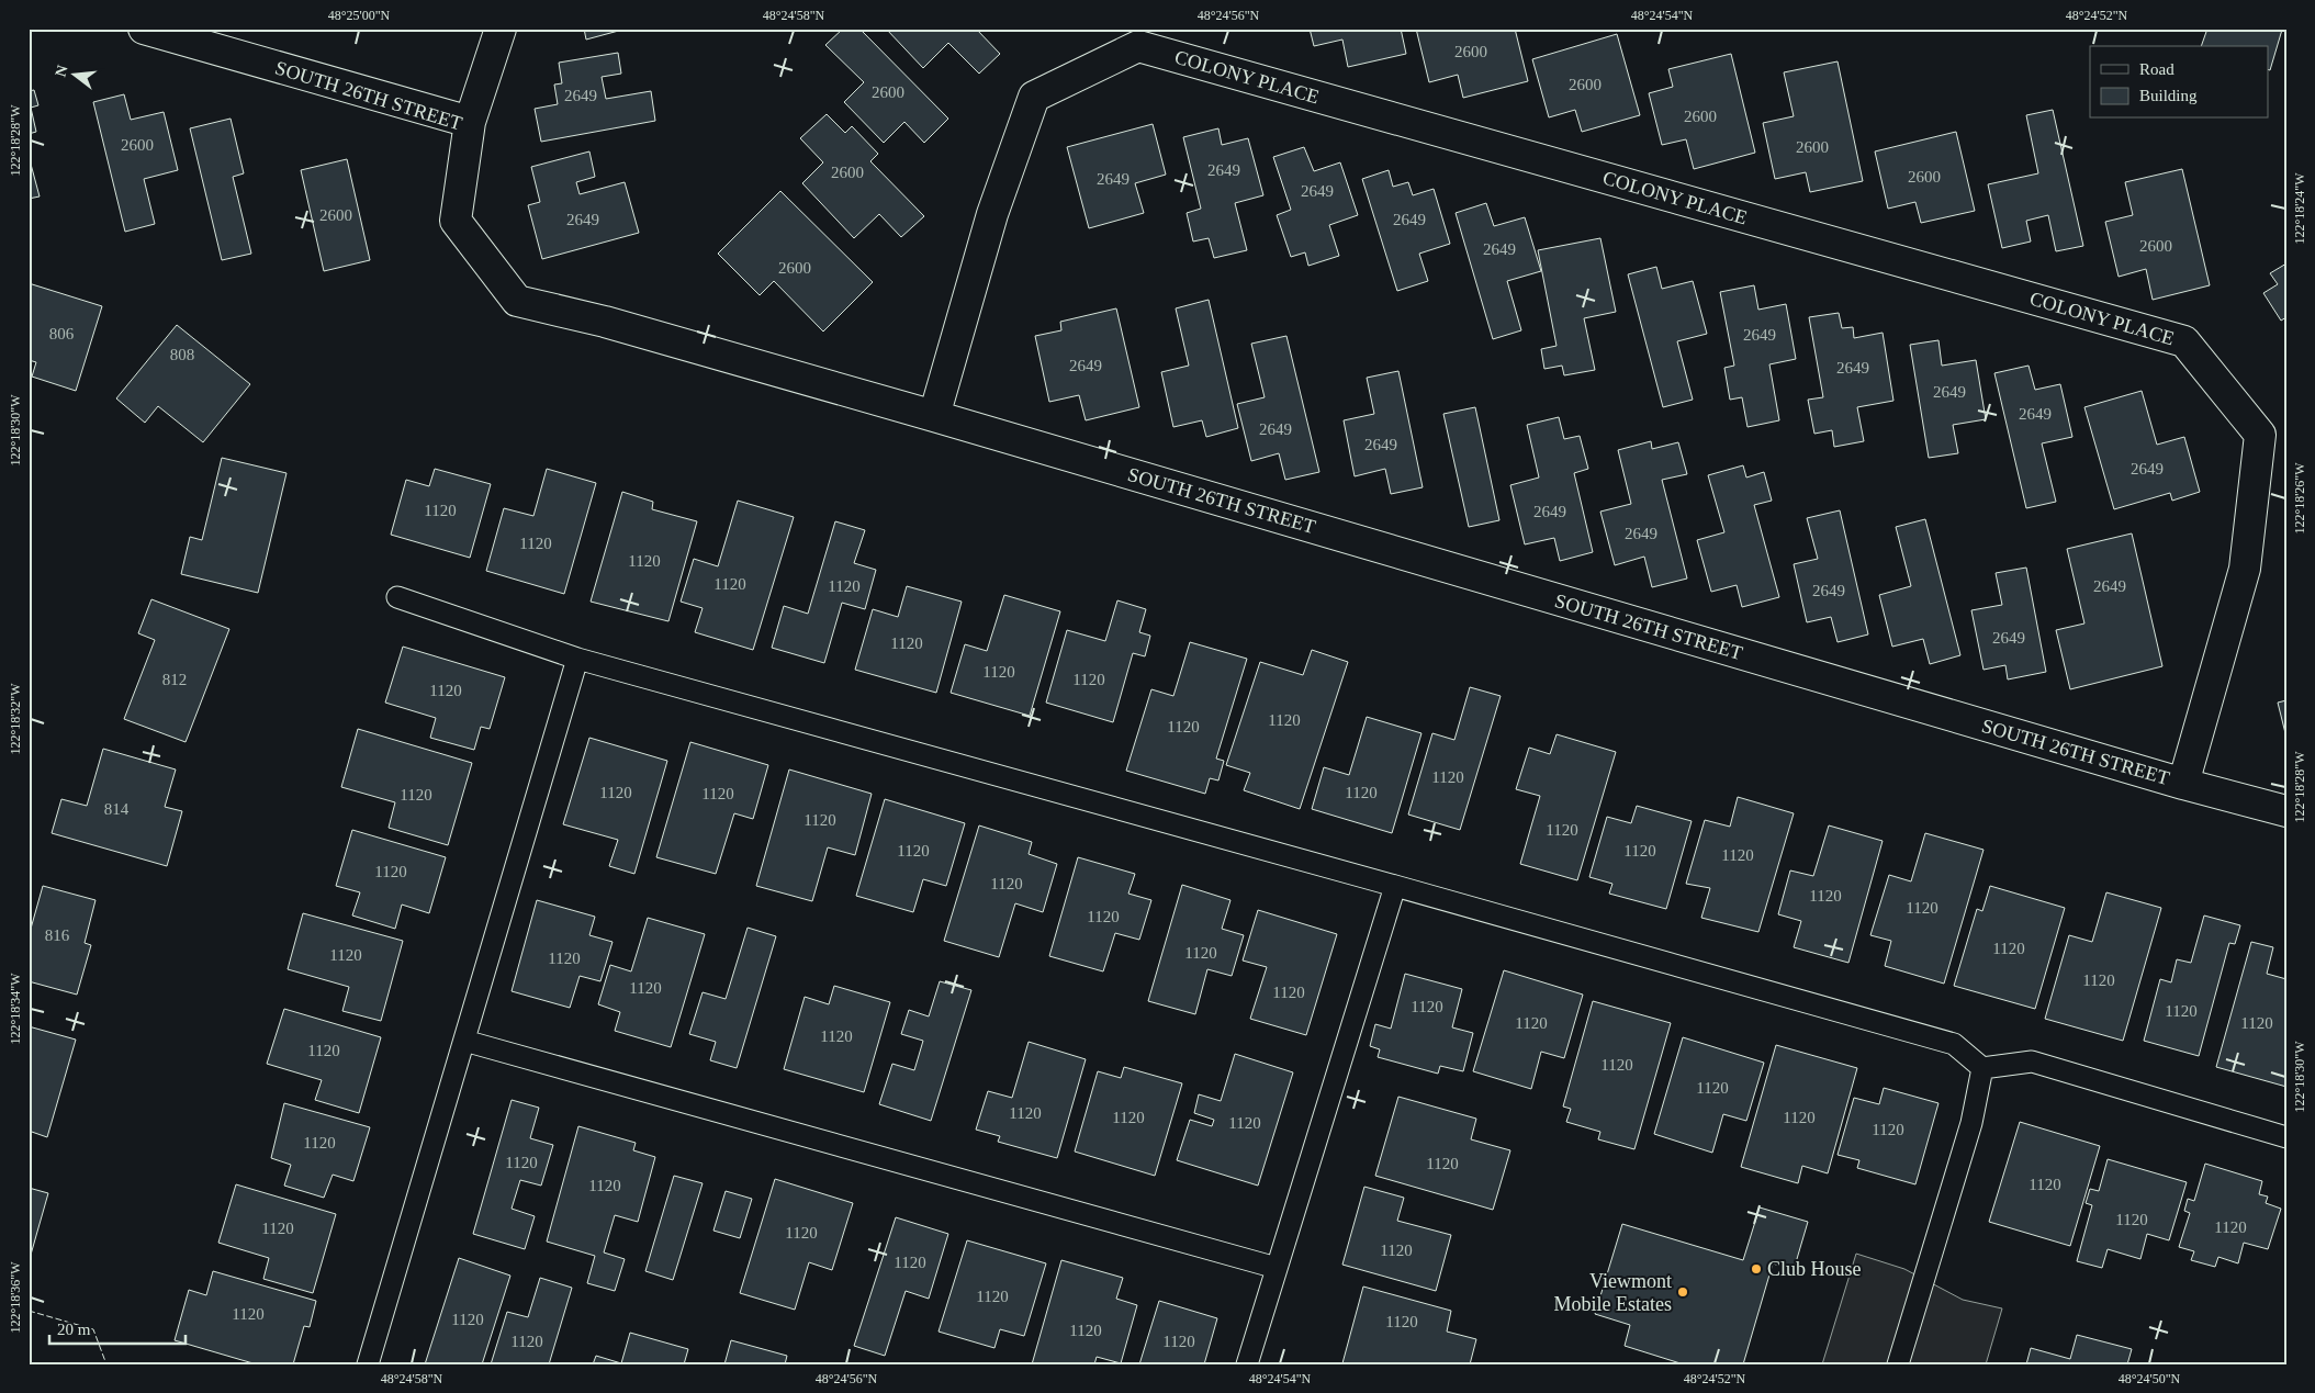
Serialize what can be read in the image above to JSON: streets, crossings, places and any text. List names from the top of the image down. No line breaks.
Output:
{"streets":{"street":["COLONY PLACE","SOUTH 26TH STREET"]},"crossings":[["COLONY PLACE","SOUTH 26TH STREET"]],"places":["Club House","Viewmont Mobile Estates"],"house_numbers":["2600","2600","2600","2649","2600","2600","2600","2649","2600","2600","2649","2649","2600","2649","2649","2600","2649","2600","806","2649","808","2649","2649","2649","2649","2649","2649","2649","1120","2649","2649","1120","1120","1120","1120","2649","2649","2649","1120","1120","812","1120","1120","1120","1120","1120","1120","1120","1120","1120","814","1120","1120","1120","1120","1120","1120","1120","1120","1120","1120","816","1120","1120","1120","1120","1120","1120","1120","1120","1120","1120","1120","1120","1120","1120","1120","1120","1120","1120","1120","1120","1120","1120","1120","1120","1120","1120","1120","1120","1120","1120","1120","1120","1120","1120","1120","1120","1120","1120"],"legend":["Road","Building"],"scale_bar":"20 m","north":"left","coordinates":["48°25'00\"N","48°24'58\"N","48°24'56\"N","48°24'54\"N","48°24'52\"N","122°18'28\"W","122°18'24\"W","122°18'30\"W","122°18'26\"W","122°18'32\"W","122°18'34\"W","122°18'36\"W","48°24'50\"N"]}
